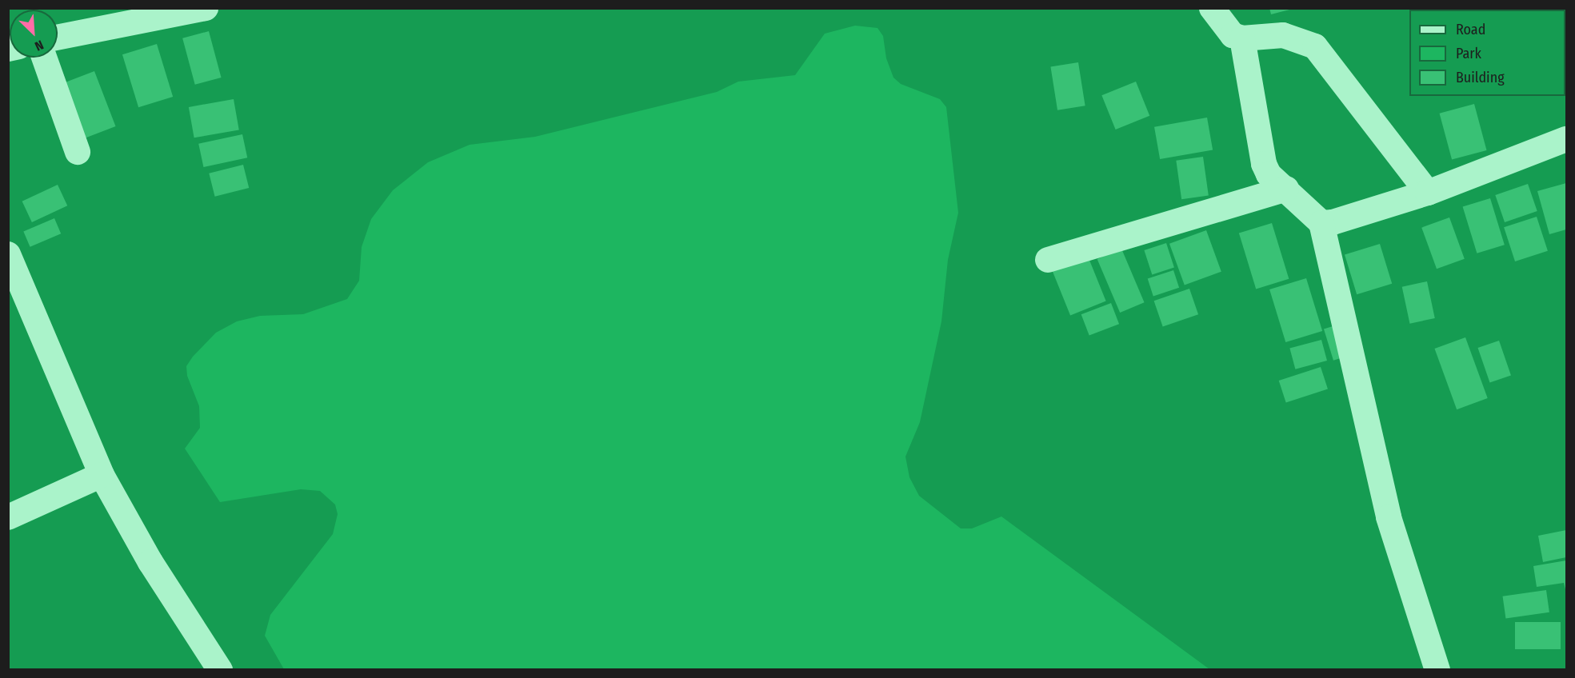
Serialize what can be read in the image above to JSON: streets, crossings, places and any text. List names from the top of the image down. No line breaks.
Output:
{"legend":["Road","Park","Building"],"north":"bottom right"}
